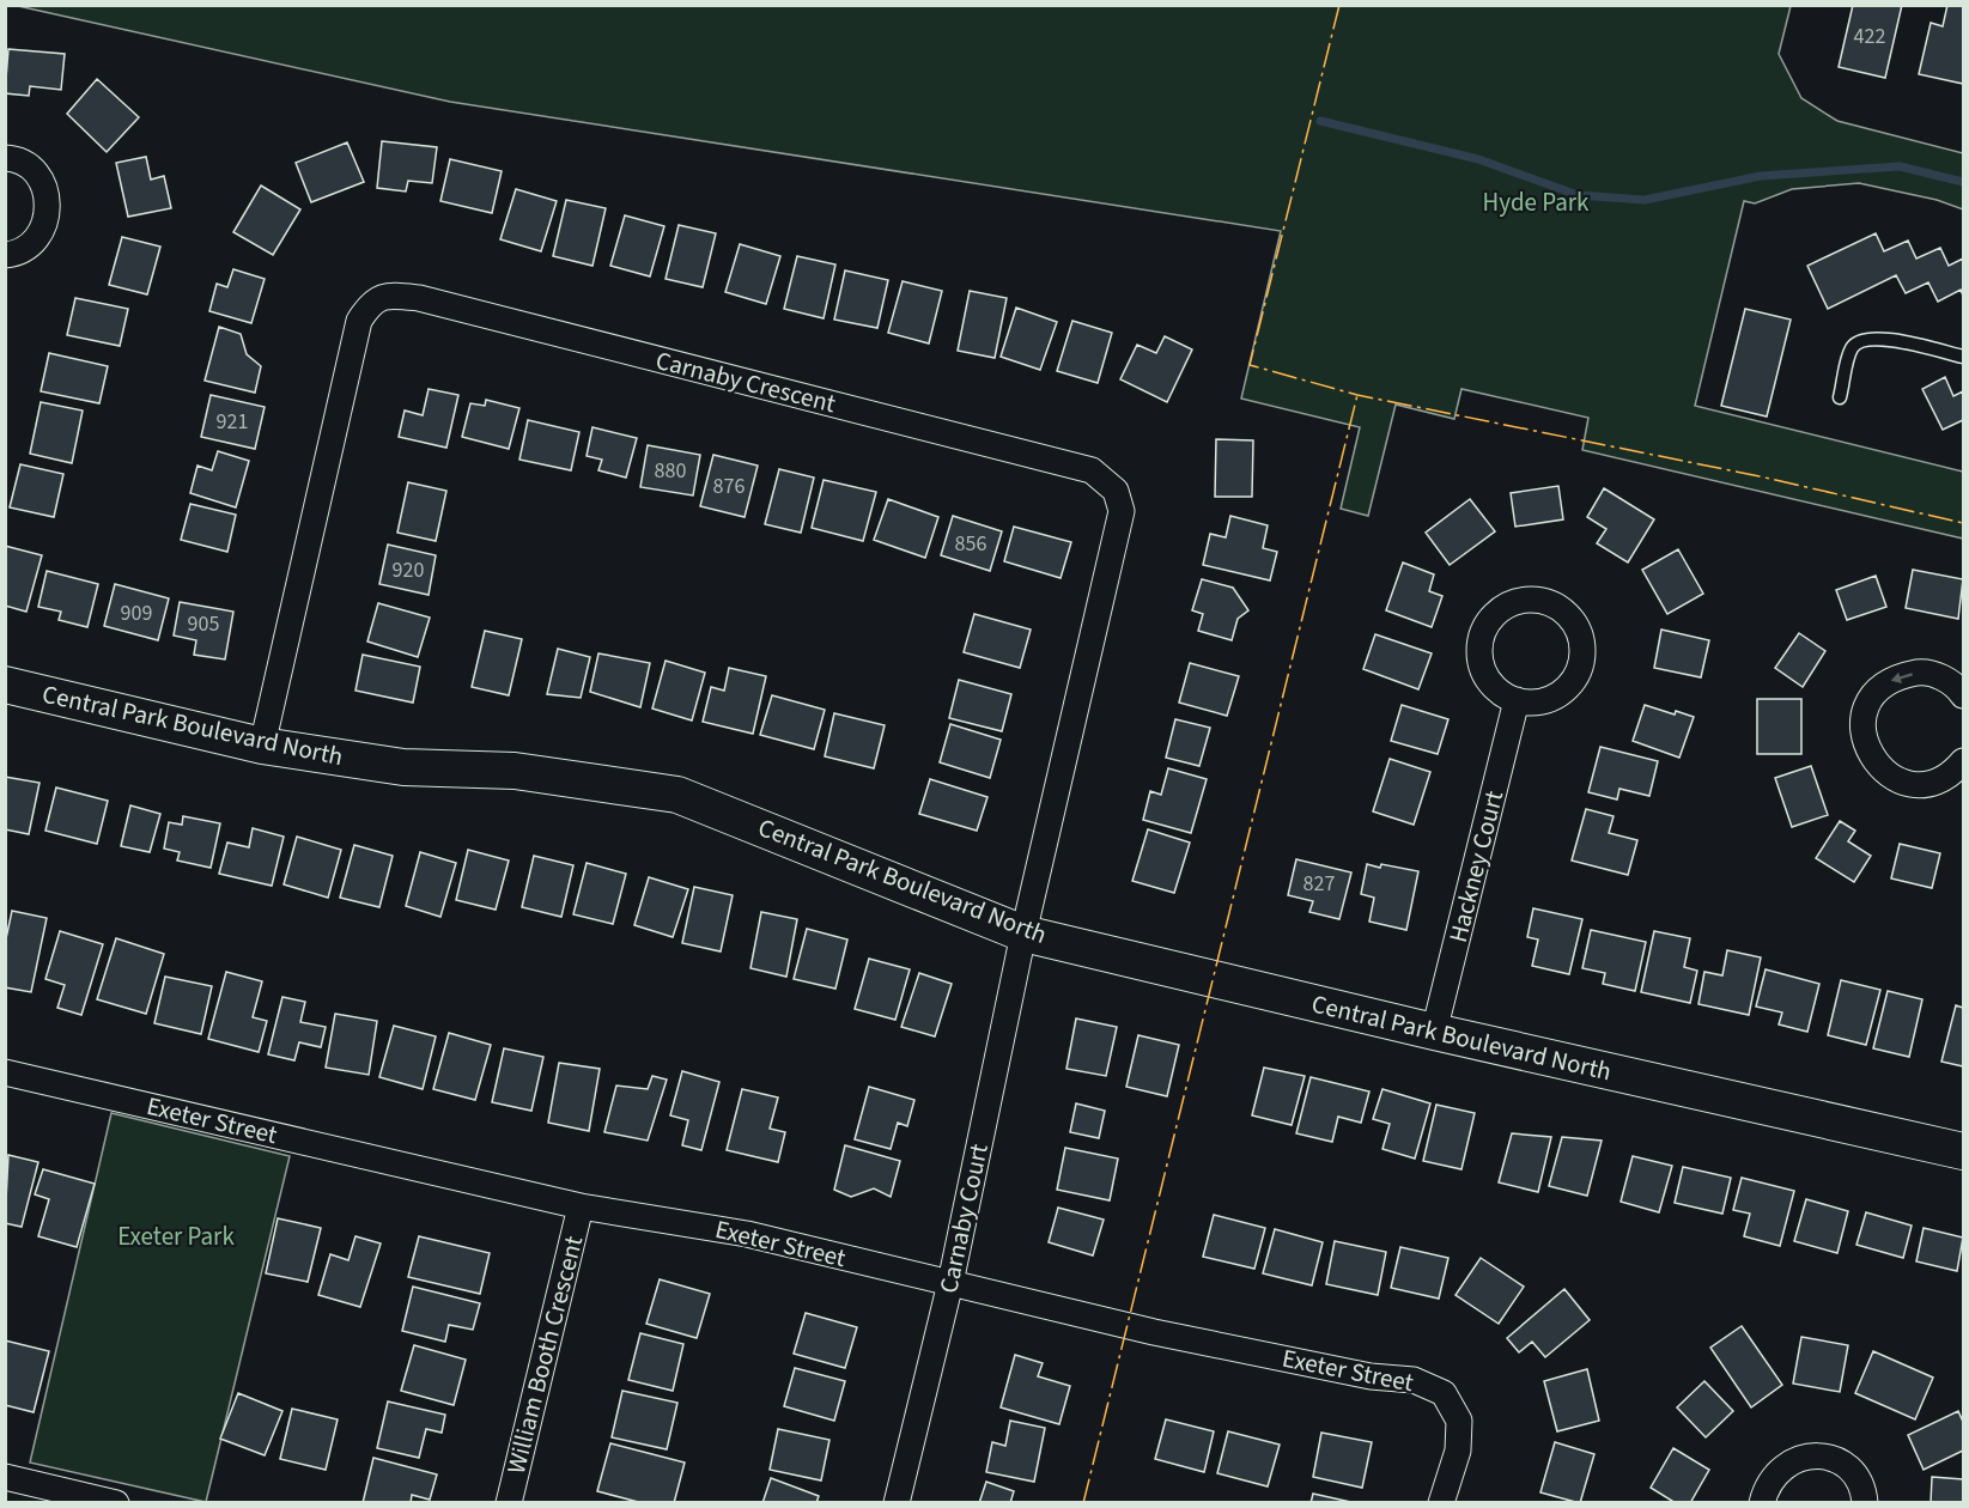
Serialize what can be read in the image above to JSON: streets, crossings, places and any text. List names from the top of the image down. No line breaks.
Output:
{"streets":{"street":["Carnaby Crescent","Central Park Boulevard North","Hackney Court","Exeter Street","Carnaby Court","William Booth Crescent"]},"crossings":[["Carnaby Crescent","Central Park Boulevard North"],["Carnaby Crescent","Carnaby Court"],["Central Park Boulevard North","Hackney Court"],["Central Park Boulevard North","Carnaby Court"],["Exeter Street","Carnaby Court"],["Exeter Street","William Booth Crescent"]],"parks":["Hyde Park","Exeter Park"],"house_numbers":["422","921","880","876","856","920","909","905","827"]}
